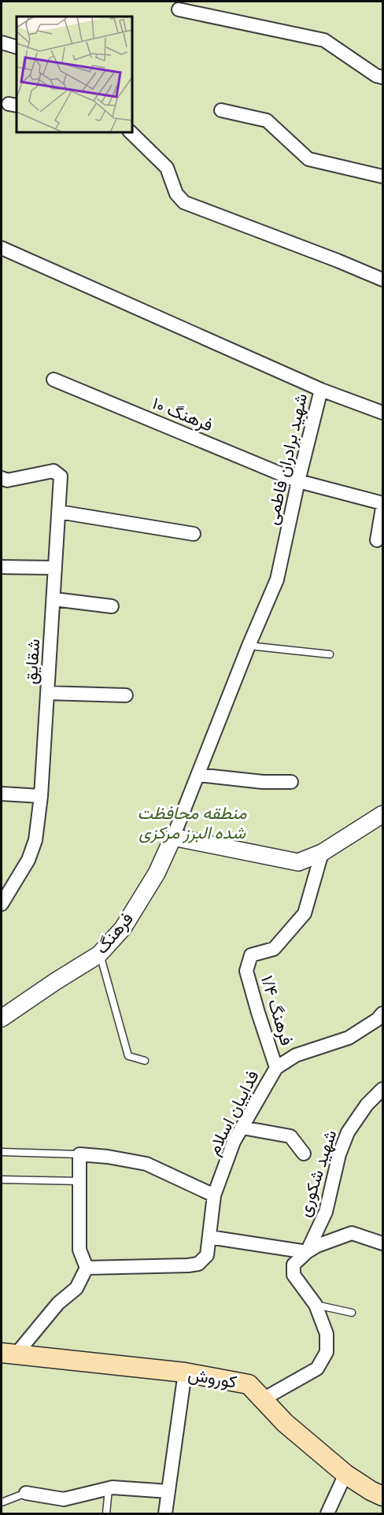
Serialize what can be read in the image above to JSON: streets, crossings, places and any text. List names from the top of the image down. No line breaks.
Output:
{"streets":{"main road":["کوروش"],"street":["فرهنگ ۱۰","شهید برادران فاطمی","شقایق","فرهنگ","فرهنگ ۱/۴","فداییان اسلام","شهید شکوری"]},"crossings":[["فرهنگ ۱۰","شهید برادران فاطمی"],["شهید برادران فاطمی","فرهنگ"],["فرهنگ ۱/۴","فداییان اسلام"],["شهید شکوری","کوروش"]],"parks":["منطقه محافظت شده البرز مرکزی"]}
